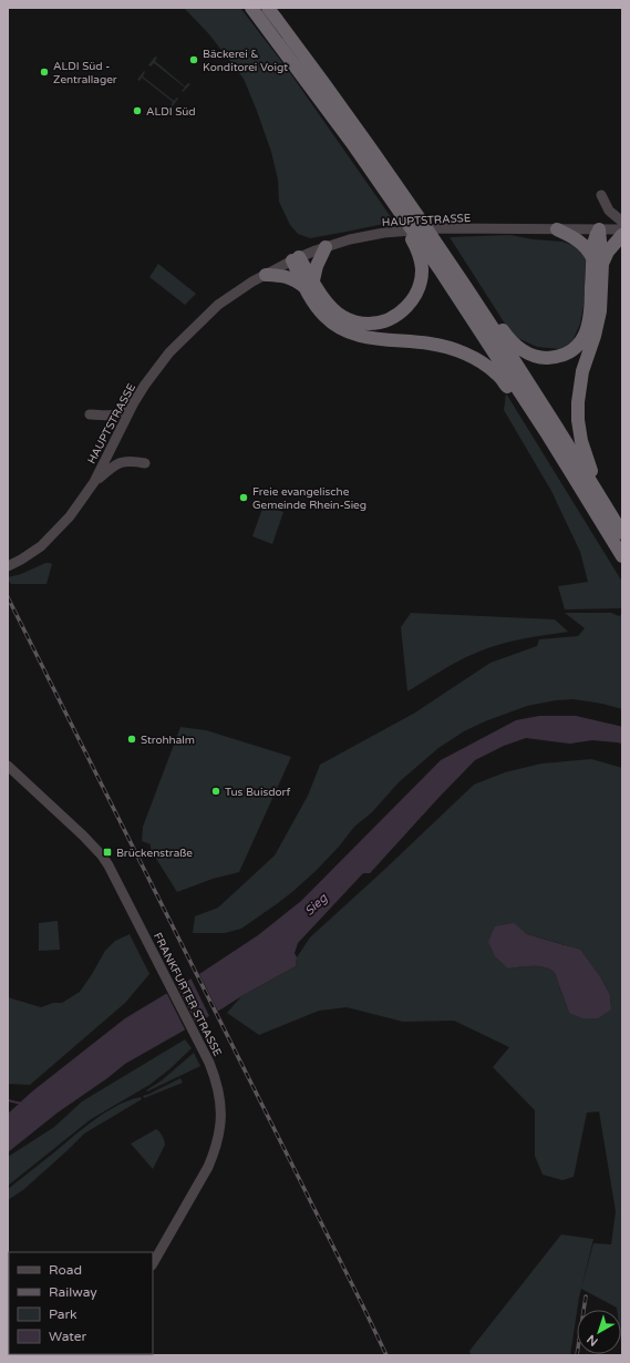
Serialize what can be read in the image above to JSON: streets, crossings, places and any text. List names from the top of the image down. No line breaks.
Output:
{"streets":{"main road":["HAUPTSTRASSE","FRANKFURTER STRASSE"]},"water":["Sieg"],"places":{"other":["Bäckerei & Konditorei Voigt","ALDI Süd - Zentrallager","ALDI Süd","Freie evangelische Gemeinde Rhein-Sieg","Strohhalm","Tus Buisdorf"],"transit":["Brückenstraße"]},"legend":["Road","Railway","Park","Water"],"north":"bottom left"}
